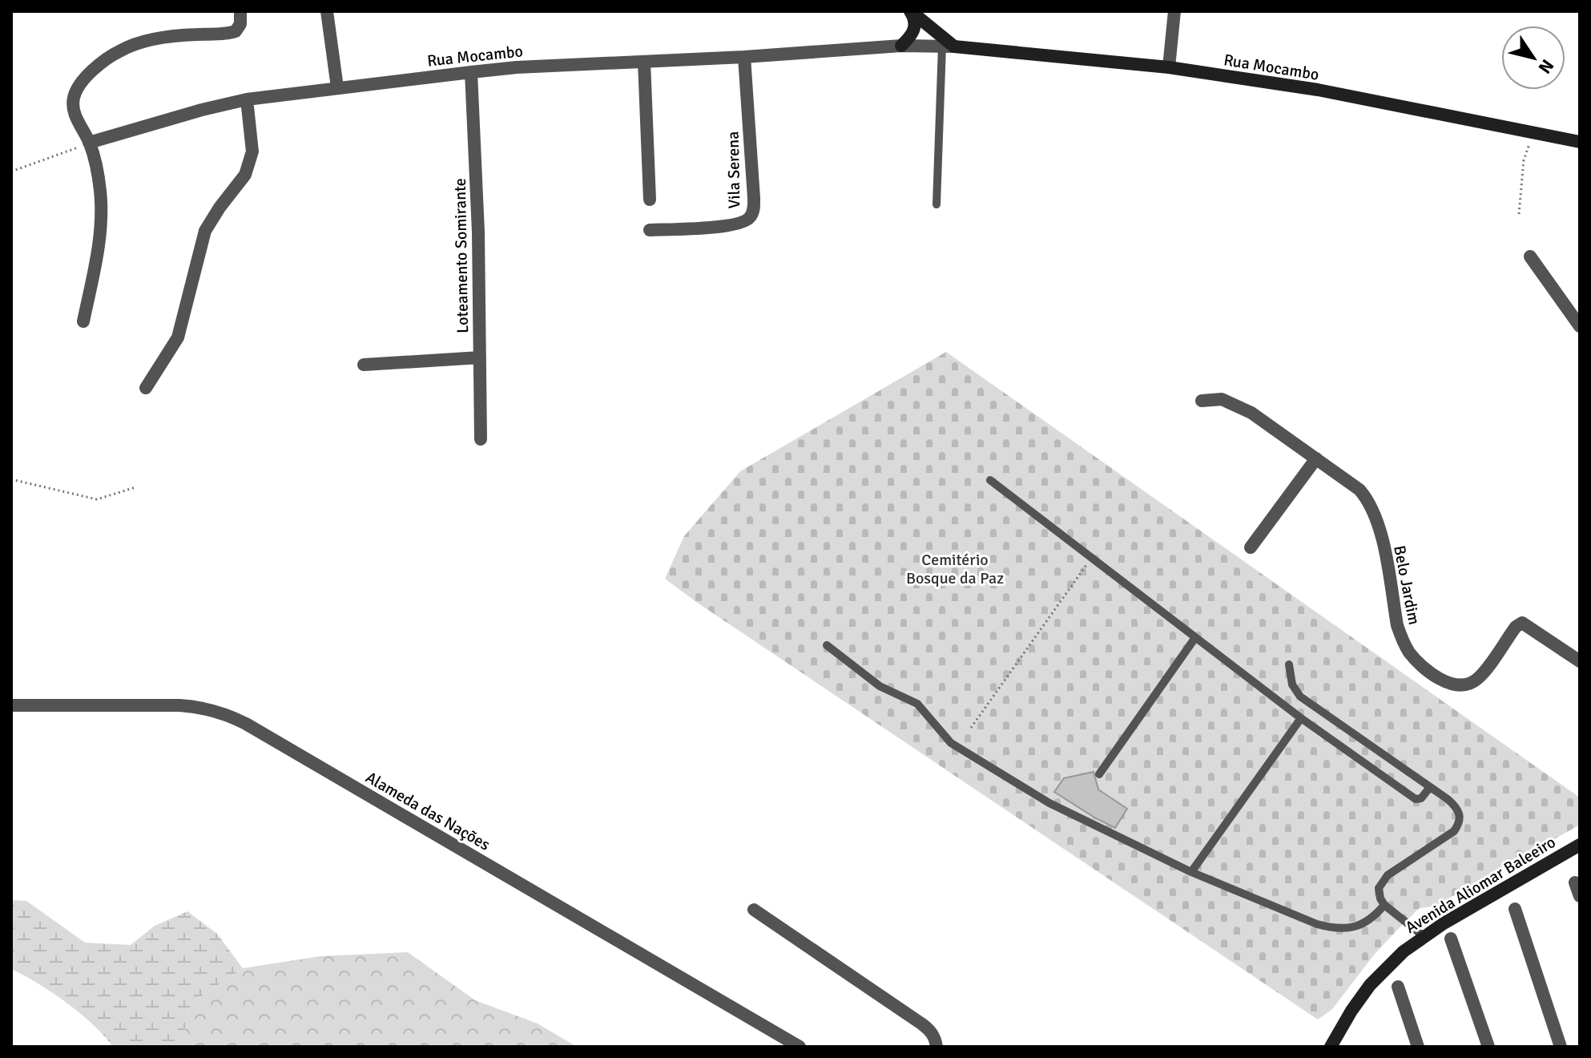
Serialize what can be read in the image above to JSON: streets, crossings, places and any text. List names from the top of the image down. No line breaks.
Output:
{"streets":{"main road":["Rua Mocambo","Avenida Aliomar Baleeiro"],"street":["Vila Serena","Loteamento Somirante","Belo Jardim","Alameda das Nações"]},"crossings":[["Rua Mocambo","Vila Serena"],["Rua Mocambo","Loteamento Somirante"]],"parks":["Cemitério Bosque da Paz"],"north":"bottom right"}
